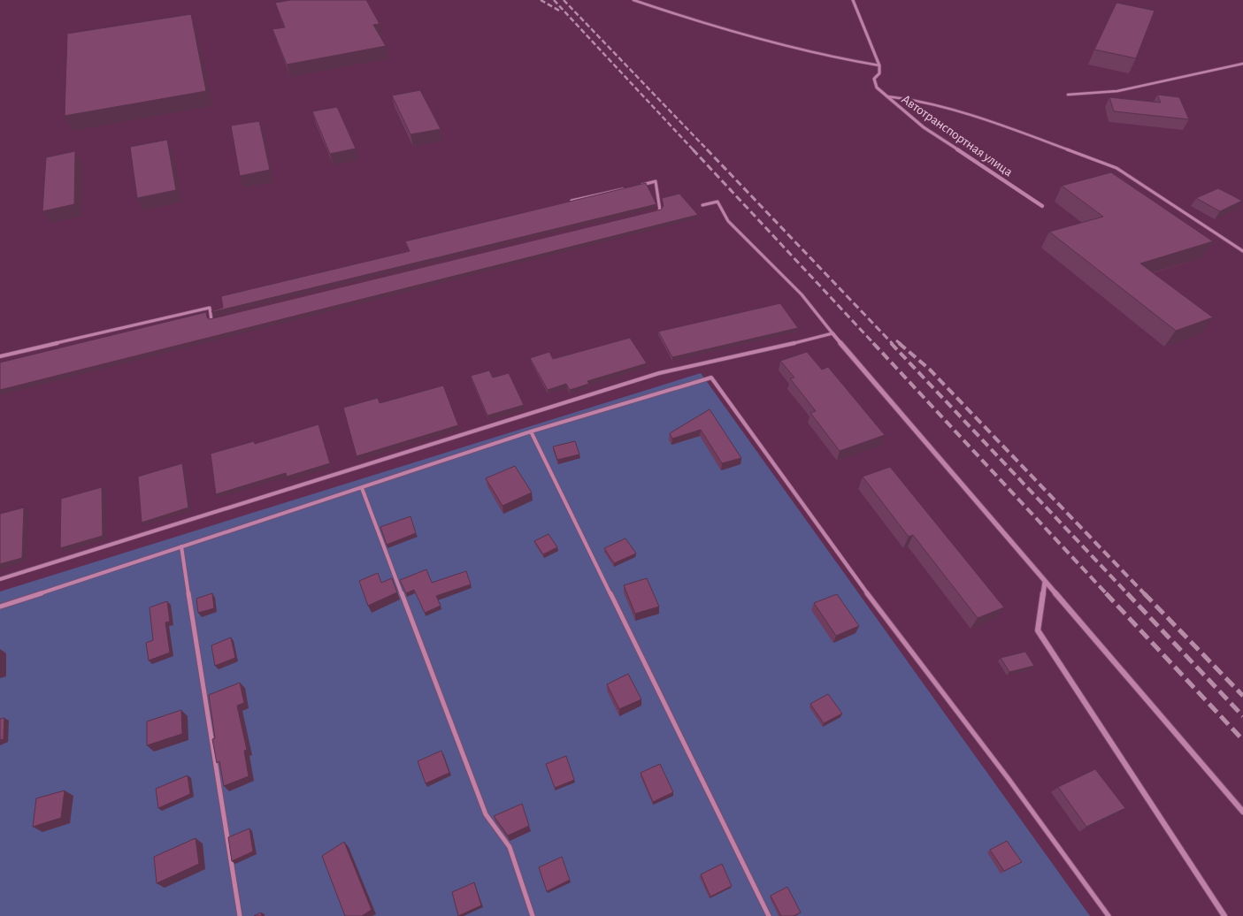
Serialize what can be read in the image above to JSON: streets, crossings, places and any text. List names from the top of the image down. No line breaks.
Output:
{"streets":{"street":["Автотранспортная улица"]}}
